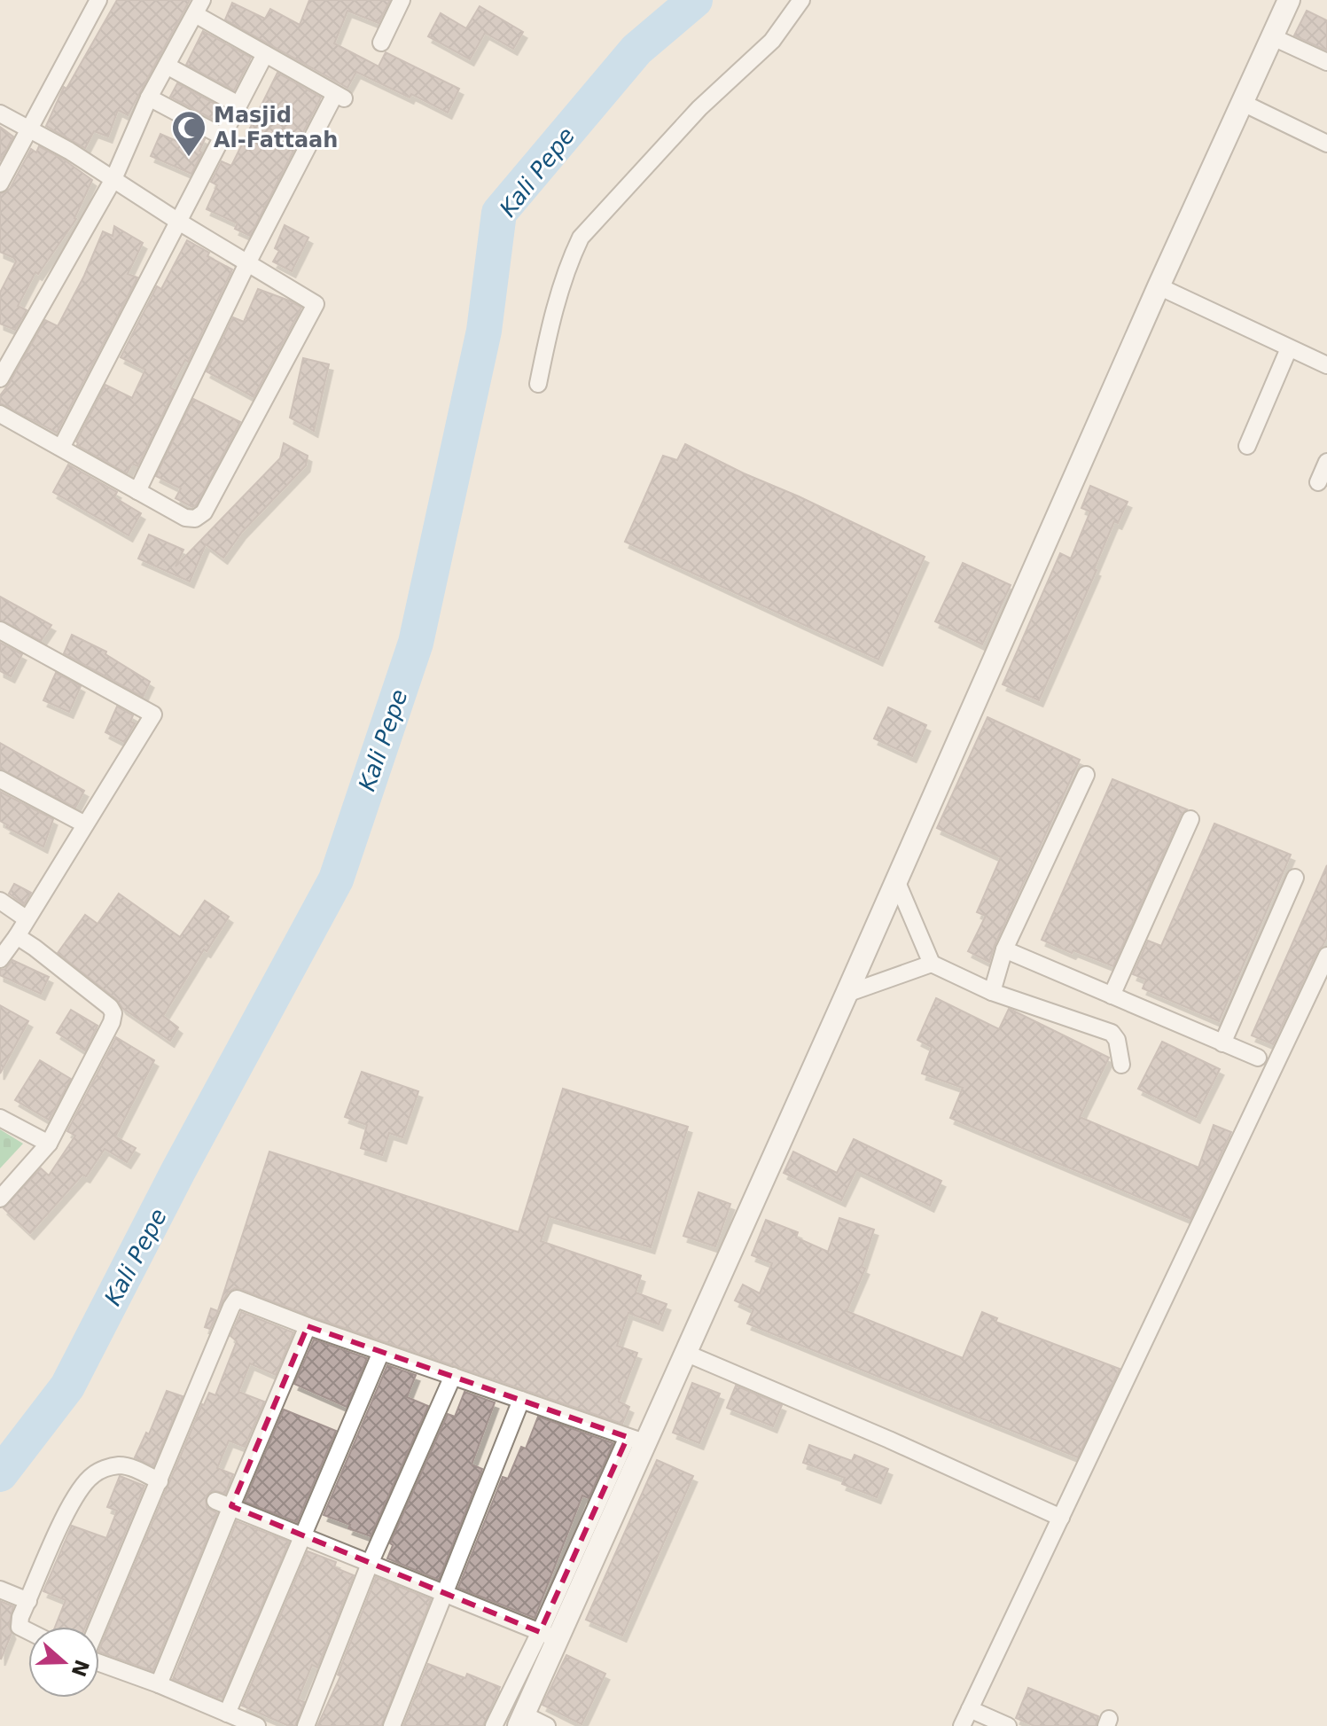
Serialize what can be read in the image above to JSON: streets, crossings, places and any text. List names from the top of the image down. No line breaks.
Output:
{"water":["Kali Pepe"],"places":{"mosque":["Masjid Al-Fattaah"]},"north":"right"}
